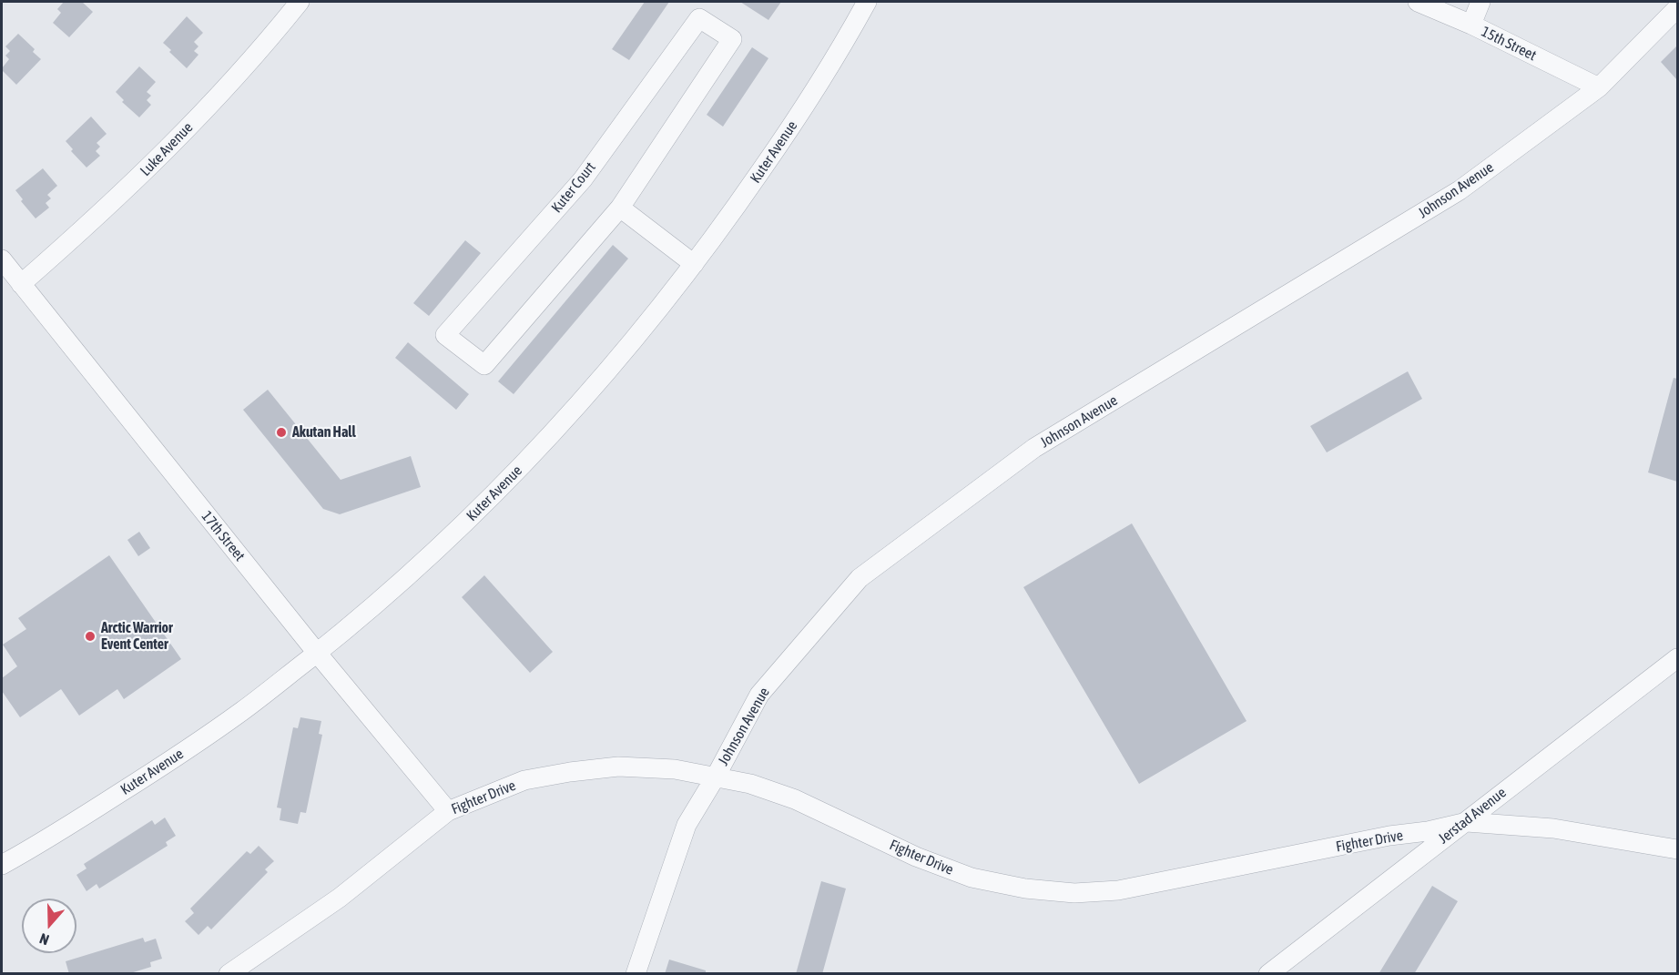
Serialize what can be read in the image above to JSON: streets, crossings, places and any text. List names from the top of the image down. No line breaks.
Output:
{"streets":{"street":["15th Street","Luke Avenue","Kuter Avenue","Kuter Court","Johnson Avenue","17th Street","Fighter Drive","Jerstad Avenue"]},"crossings":[["15th Street","Johnson Avenue"],["Luke Avenue","17th Street"],["Kuter Avenue","17th Street"],["Johnson Avenue","Fighter Drive"],["17th Street","Fighter Drive"],["Fighter Drive","Jerstad Avenue"]],"places":["Akutan Hall","Arctic Warrior Event Center"],"north":"bottom"}
